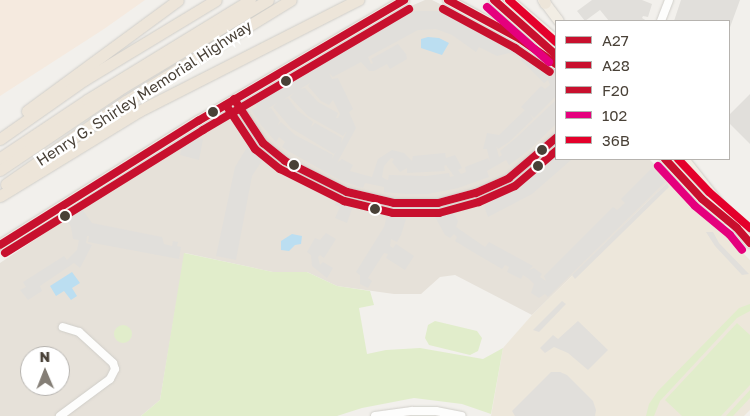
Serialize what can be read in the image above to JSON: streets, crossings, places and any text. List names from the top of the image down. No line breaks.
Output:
{"streets":{"highway":["Henry G. Shirley Memorial Highway"]},"lines":["transit line A27","transit line F20","transit line 36B","transit line 102","transit line A28"],"legend":["A27","A28","F20","102","36B"],"north":"top"}
